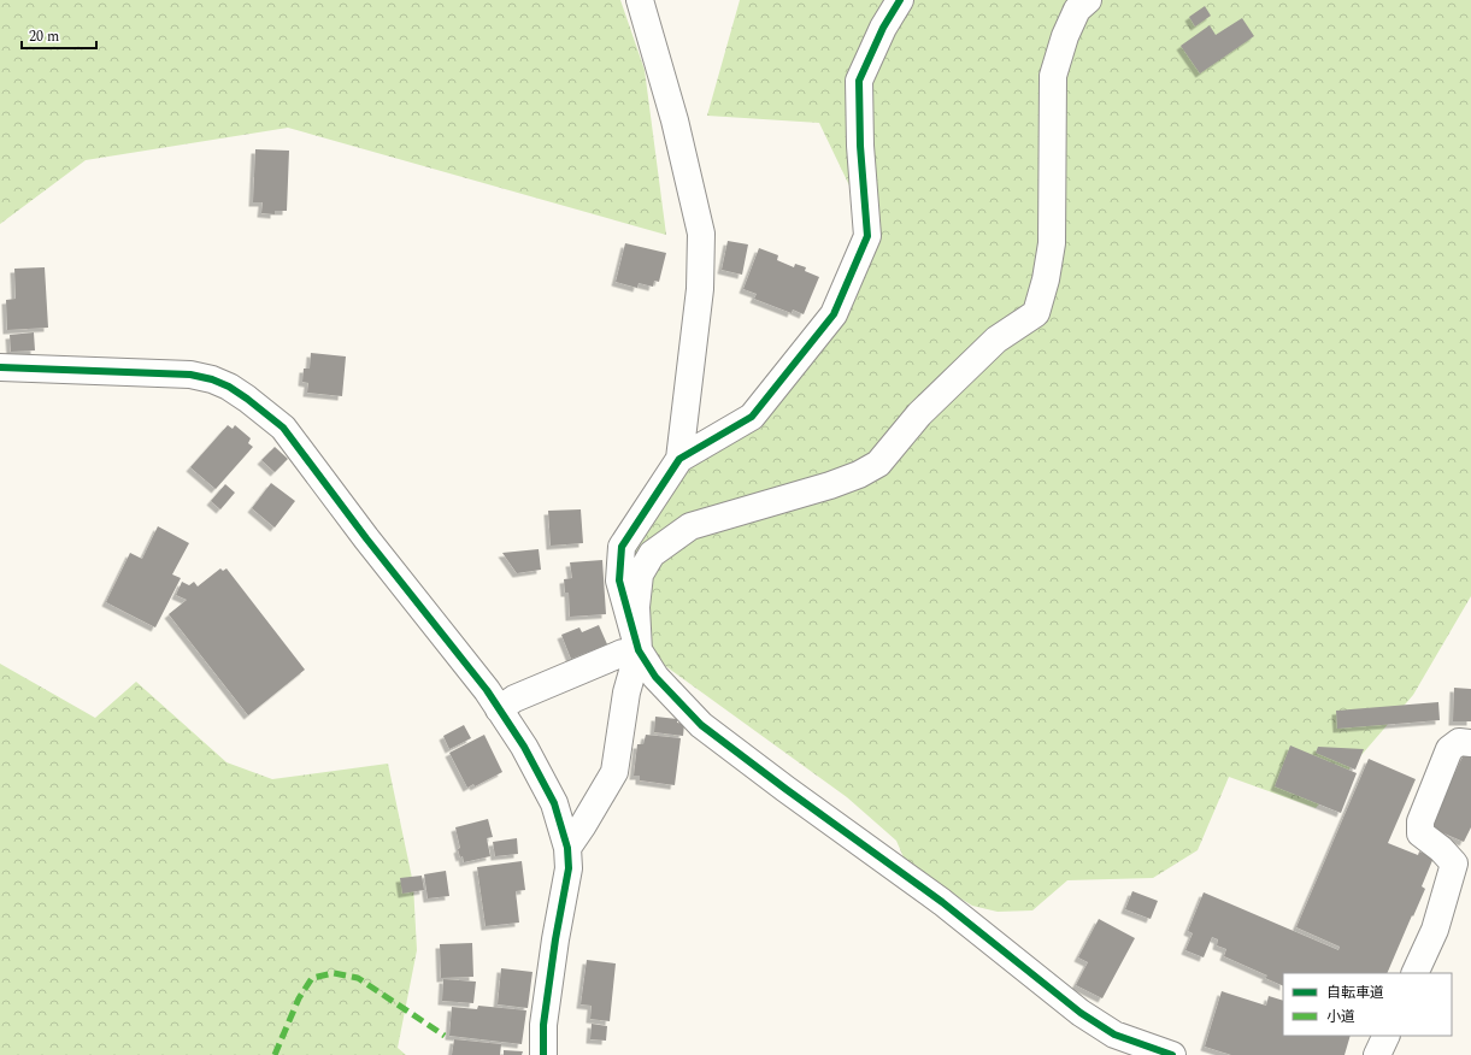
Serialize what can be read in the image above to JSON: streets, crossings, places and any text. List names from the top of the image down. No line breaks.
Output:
{"legend":["自転車道","小道"],"scale_bar":"20 m"}
